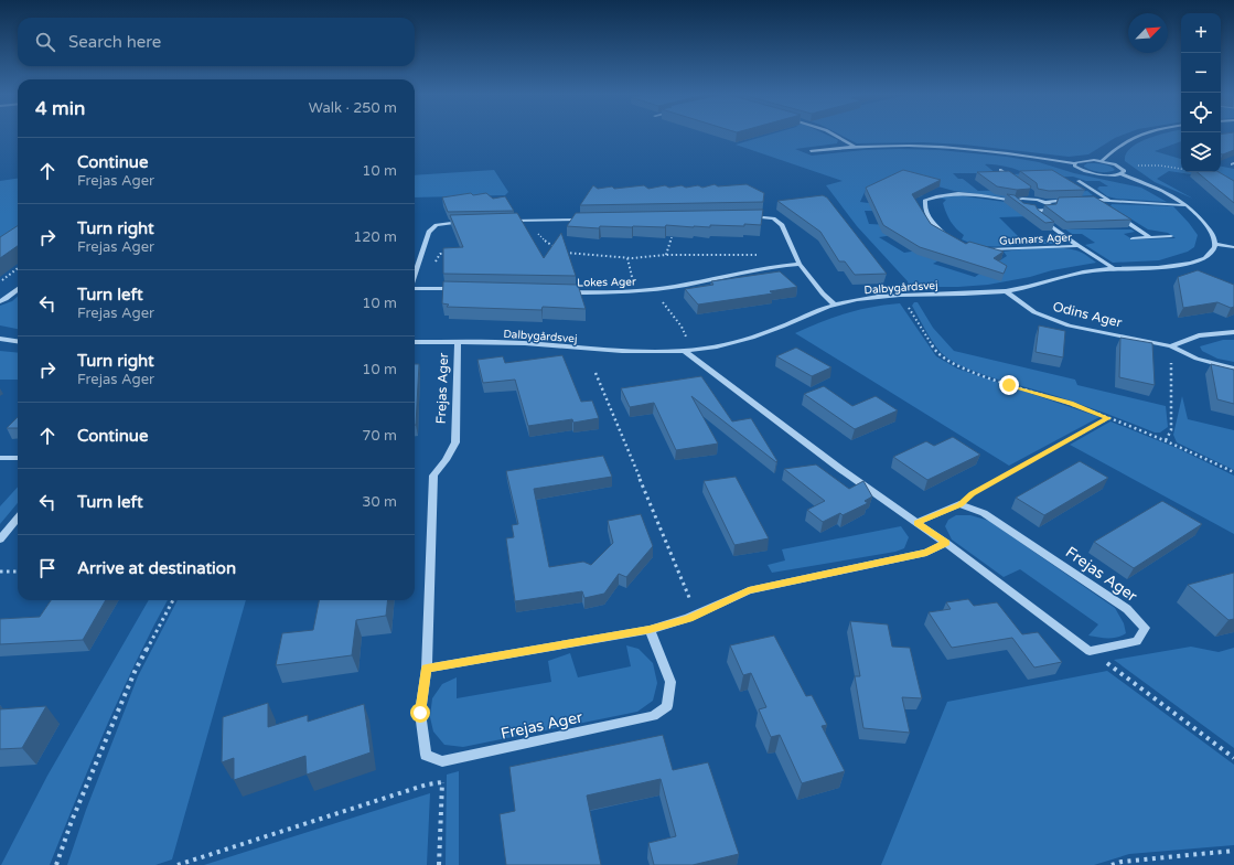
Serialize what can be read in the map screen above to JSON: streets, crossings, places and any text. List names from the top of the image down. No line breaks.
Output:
{"streets":{"street":["Gunnars Ager","Lokes Ager","Dalbygårdsvej","Odins Ager","Frejas Ager"]},"crossings":[["Gunnars Ager","Dalbygårdsvej"],["Dalbygårdsvej","Odins Ager"],["Dalbygårdsvej","Frejas Ager"]],"north":"top right","page":{"map_buttons":["+","−"],"search":"Search here","heading":["4 min","Walk · 250 m"],"list":[["Continue","Frejas Ager","10 m"],["Turn right","Frejas Ager","120 m"],["Turn left","Frejas Ager","10 m"],["Turn right","Frejas Ager","10 m"],["Continue","70 m"],["Turn left","30 m"],"Arrive at destination"]}}
